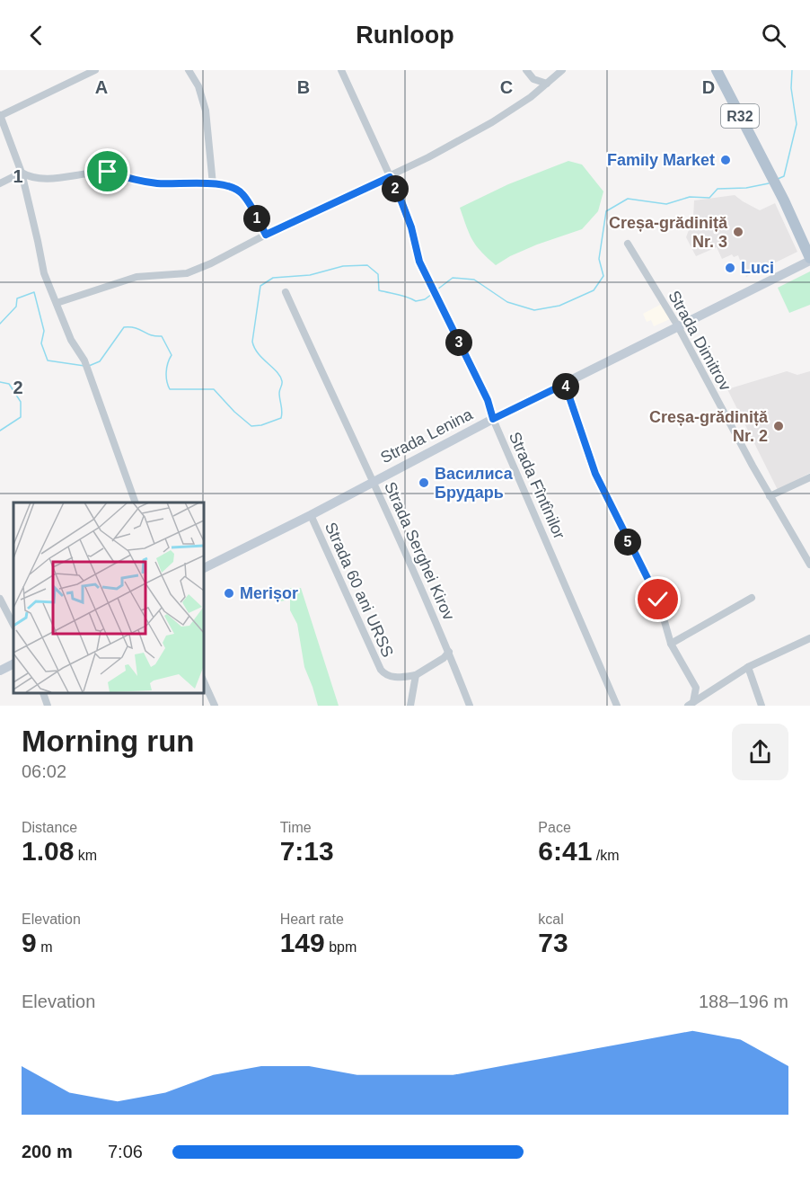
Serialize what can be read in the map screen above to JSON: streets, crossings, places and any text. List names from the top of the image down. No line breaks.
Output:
{"streets":{"main road":["R32"],"street":["Strada Dimitrov","Strada Lenina","Strada Fîntînilor","Strada Serghei Kirov","Strada 60 ani URSS"]},"crossings":[["R32","Strada Lenina"],["Strada Dimitrov","Strada Lenina"],["Strada Lenina","Strada Fîntînilor"],["Strada Lenina","Strada Serghei Kirov"],["Strada Lenina","Strada 60 ani URSS"]],"places":["Family Market","Creșa-grădiniță Nr. 3","Luci","Creșa-grădiniță Nr. 2","Василиса Брударь","Merișor"],"page":{"header":"Runloop","pins":["2","1","3","4","5"],"heading":["Morning run","06:02"],"stats":[["Distance","1.08 km"],["Time","7:13"],["Pace","6:41 /km"],["Elevation","9 m"],["Heart rate","149 bpm"],["kcal","73"]],"chart":["Elevation","188–196 m"],"list":[{"name":"200 m","note":"7:06"}]},"grid":{"columns":["A","B","C","D"],"rows":["1","2"]}}
